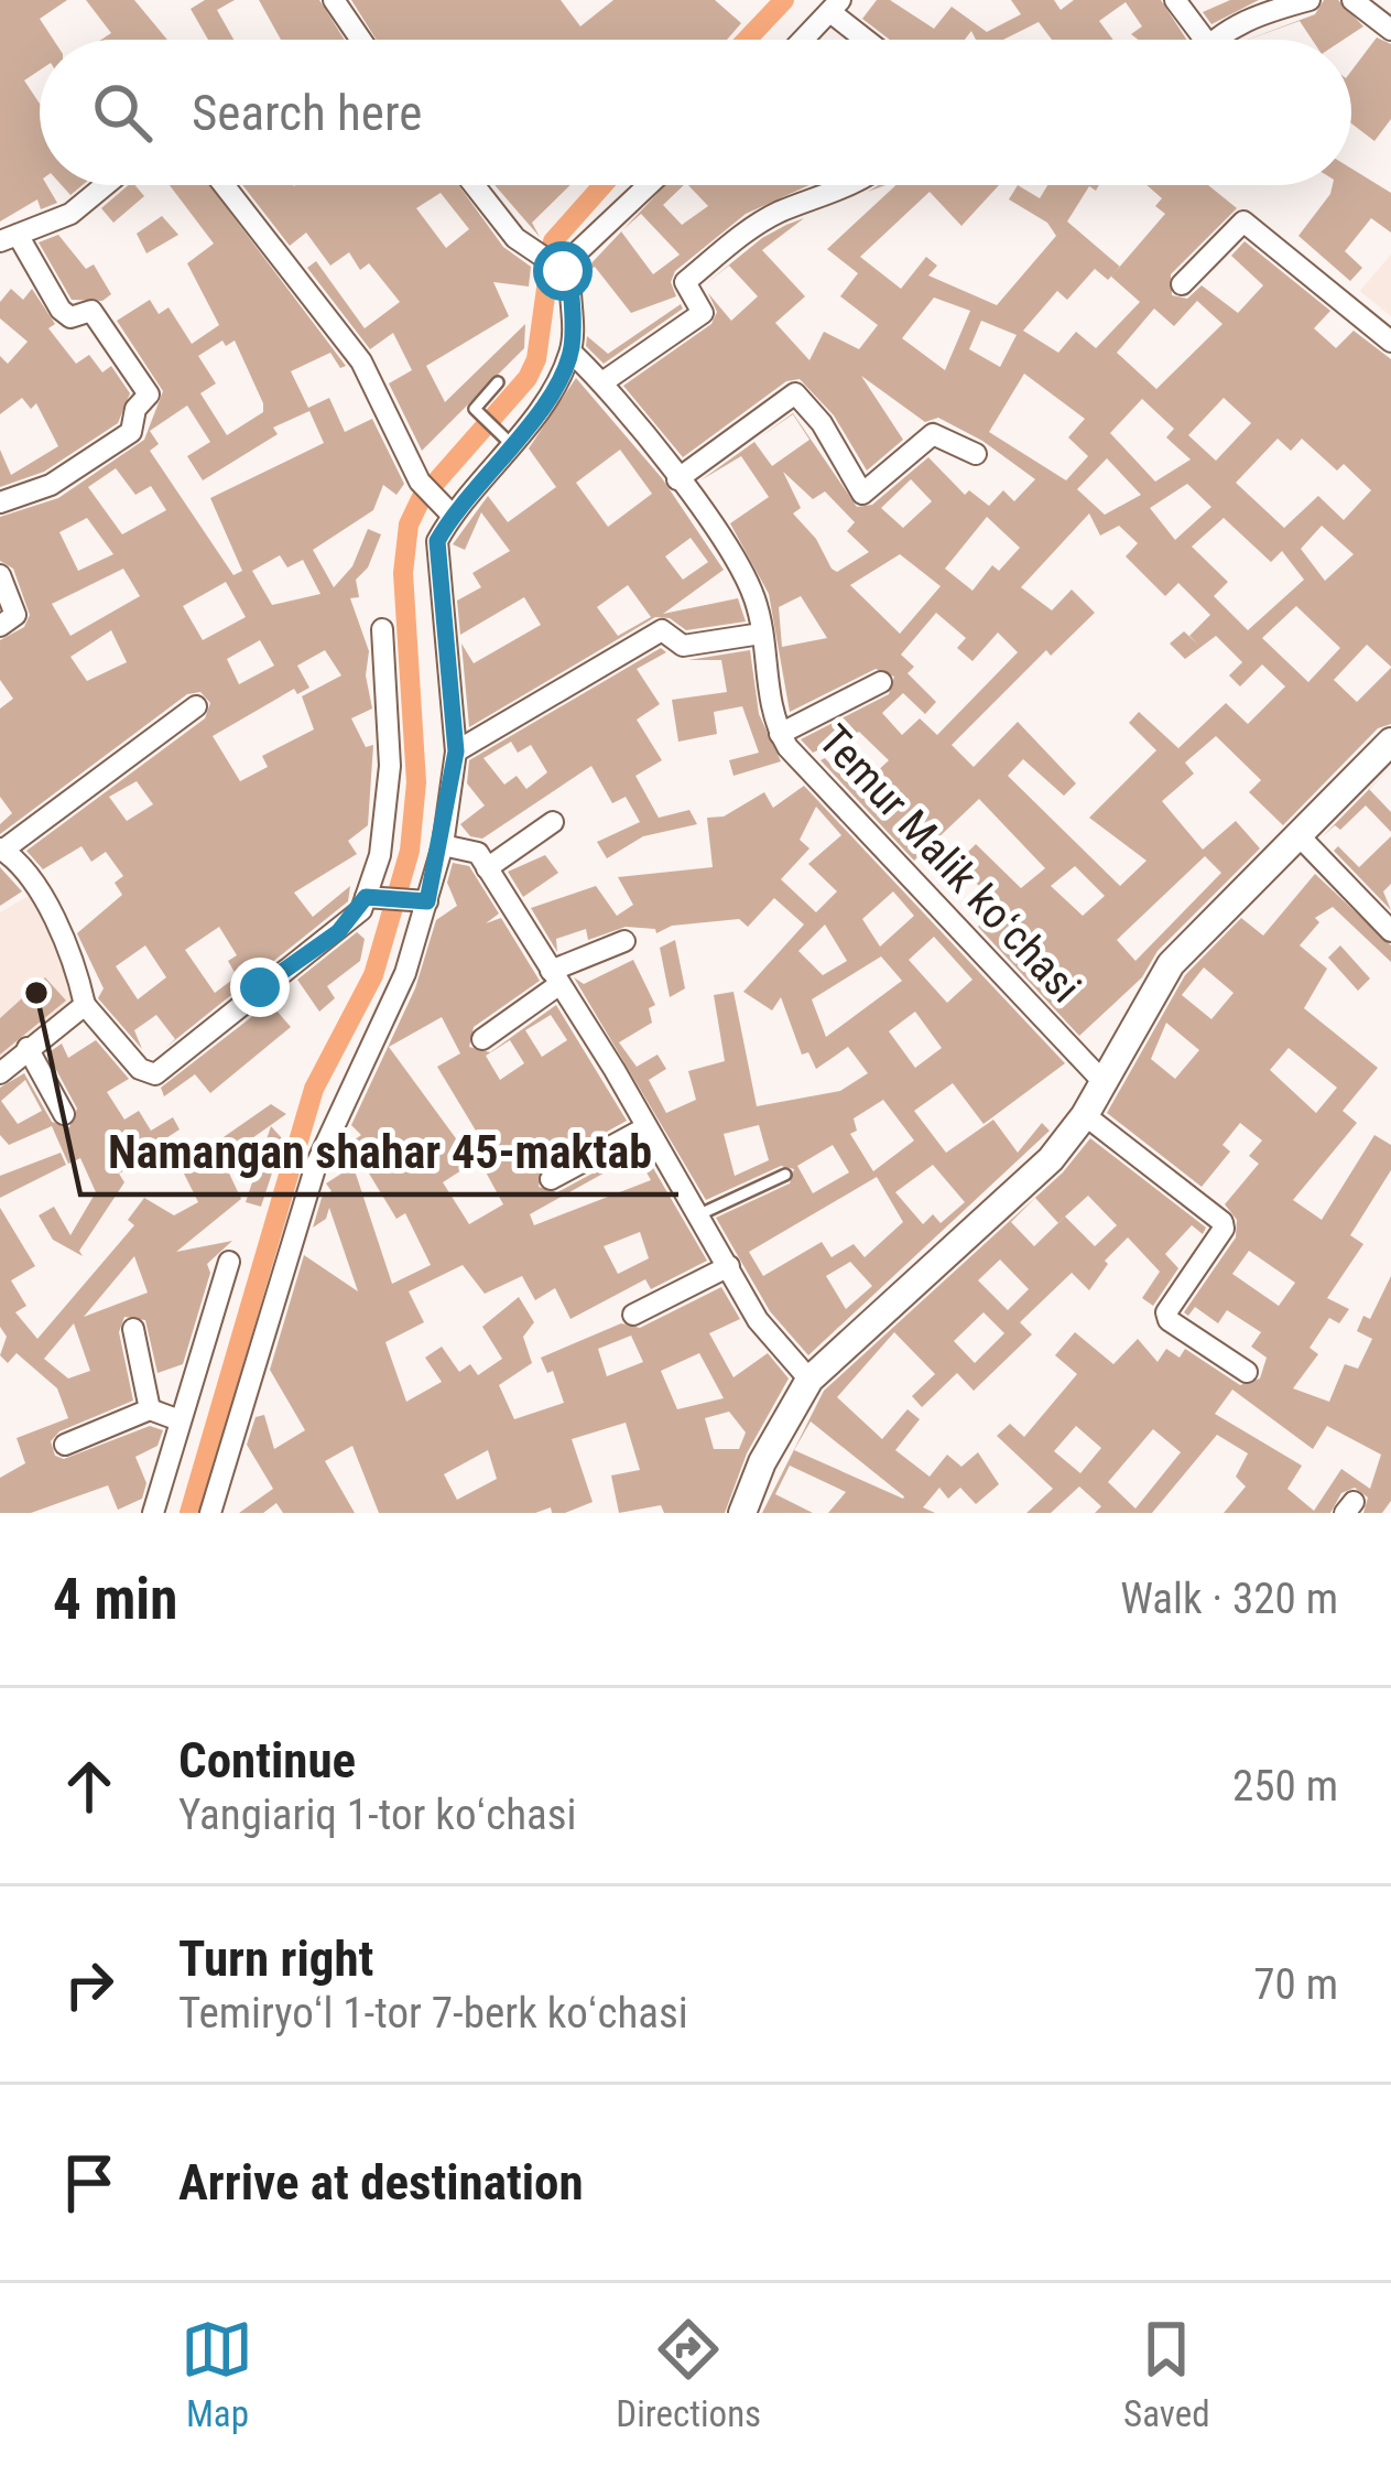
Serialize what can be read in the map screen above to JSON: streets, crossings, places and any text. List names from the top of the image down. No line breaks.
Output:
{"streets":{"street":["Temur Malik koʻchasi"]},"places":["Namangan shahar 45-maktab"],"page":{"search":"Search here","heading":["4 min","Walk · 320 m"],"list":[["Continue","Yangiariq 1-tor koʻchasi","250 m"],["Turn right","Temiryoʻl 1-tor 7-berk koʻchasi","70 m"],"Arrive at destination"],"nav":["Map","Directions","Saved"]}}
